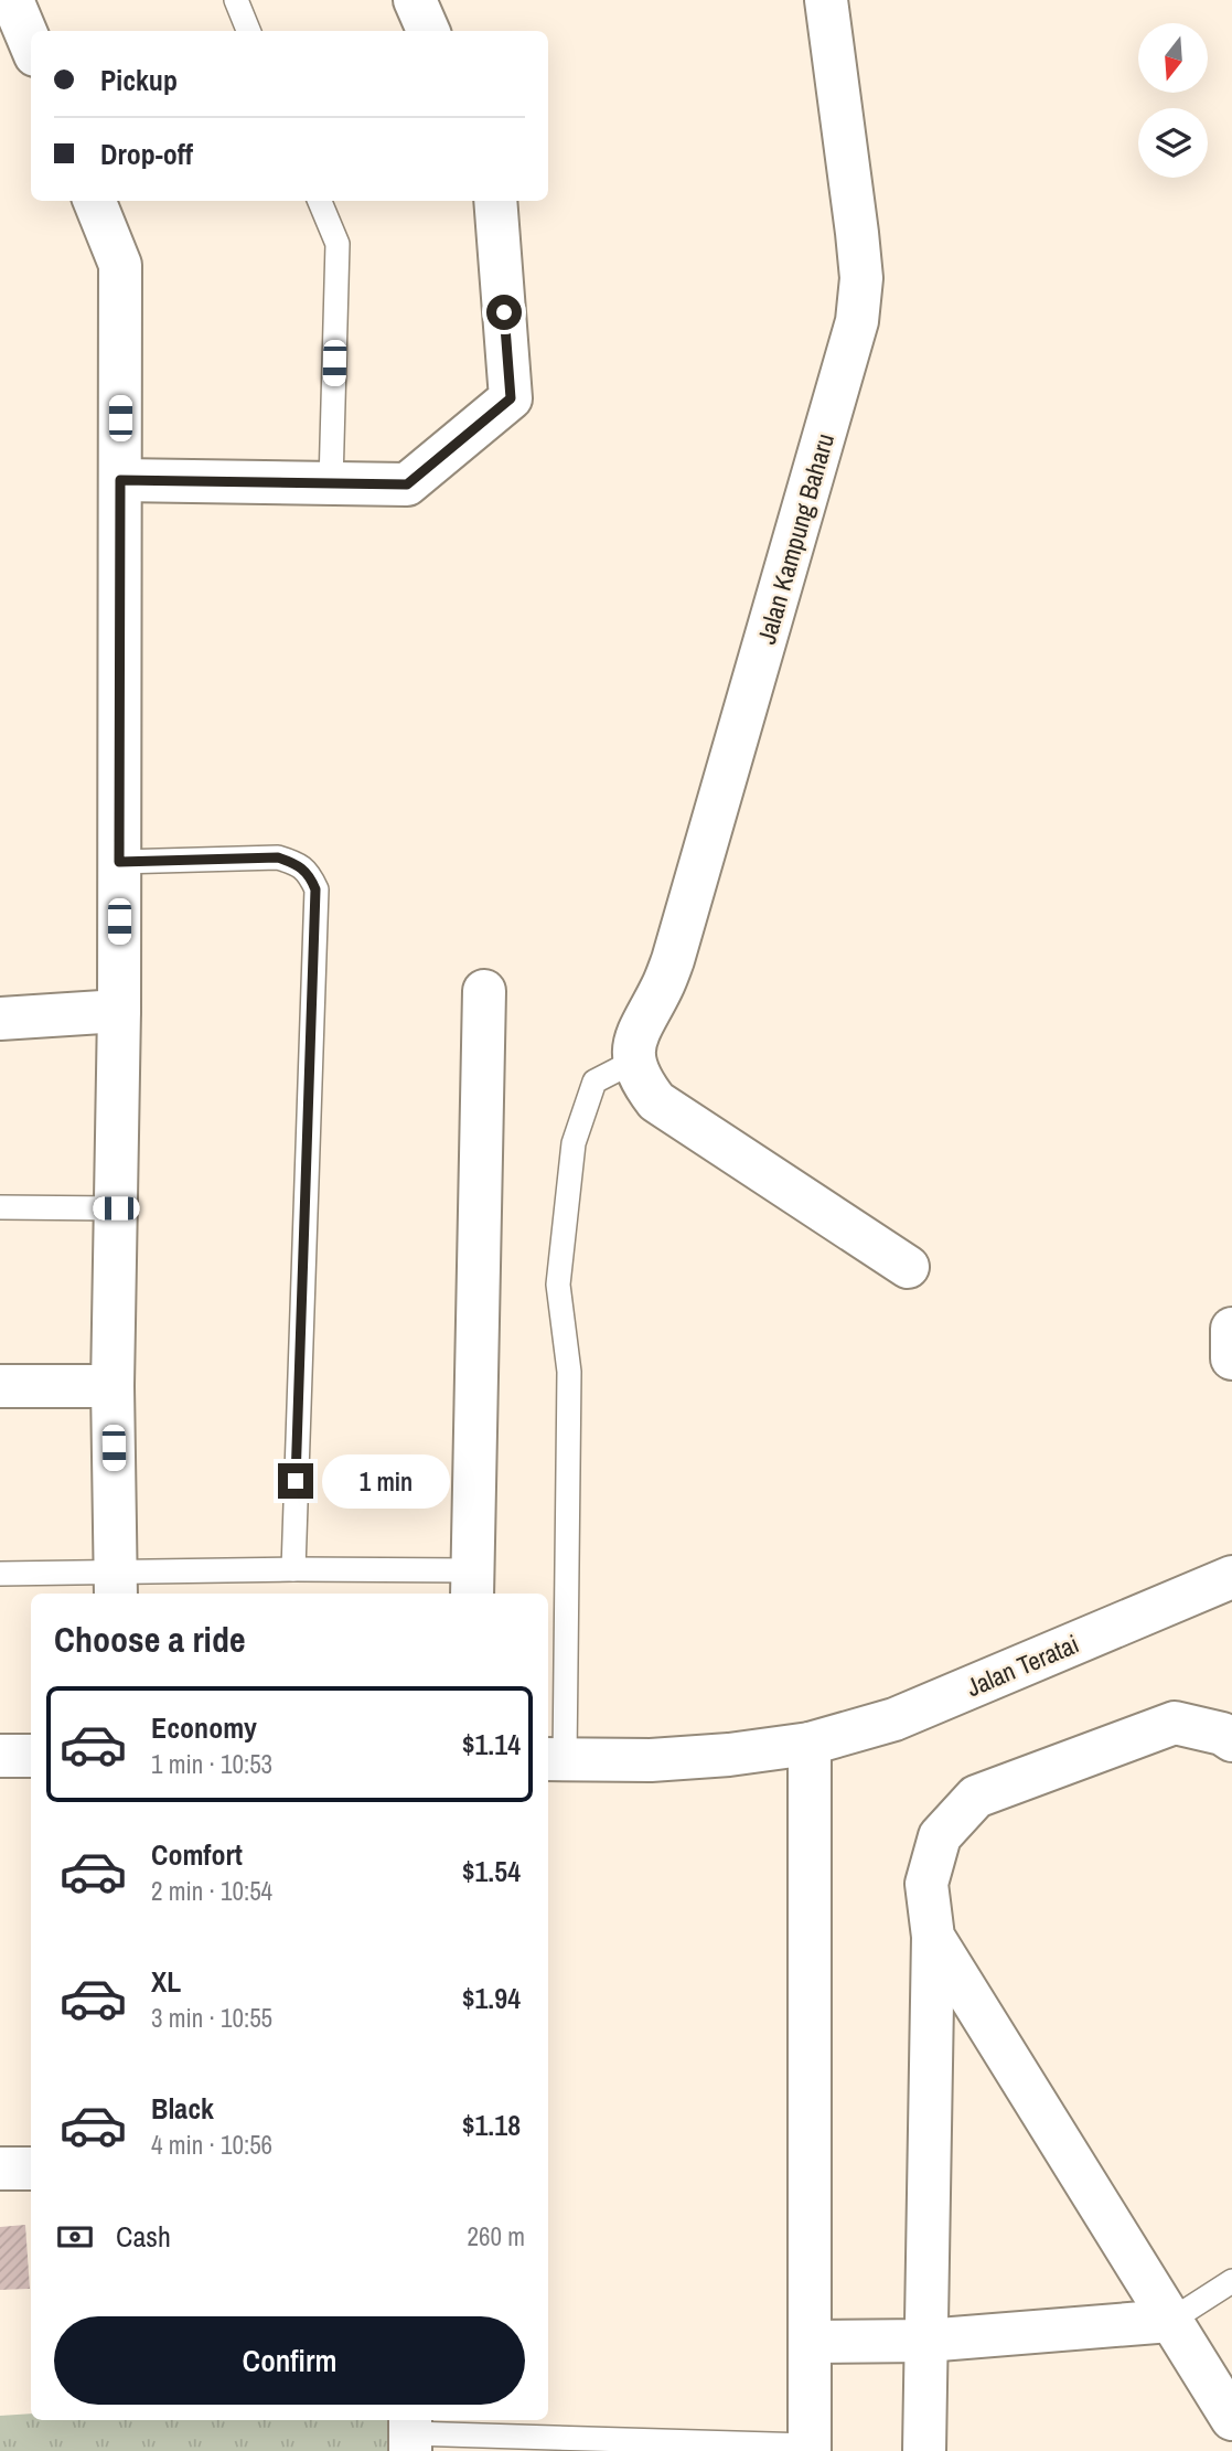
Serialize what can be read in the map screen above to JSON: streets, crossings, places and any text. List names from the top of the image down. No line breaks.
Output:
{"streets":{"street":["Jalan Kampung Baharu","Jalan Teratai"]},"north":"bottom","page":{"banner":["Pickup","Drop-off"],"bubble":"1 min","heading":"Choose a ride","list":[{"name":"Economy","note":"1 min · 10:53","value":"$1.14"},{"name":"Comfort","note":"2 min · 10:54","value":"$1.54"},{"name":"XL","note":"3 min · 10:55","value":"$1.94"},{"name":"Black","note":"4 min · 10:56","value":"$1.18"}],"pay":["Cash","260 m"],"buttons":"Confirm"}}
